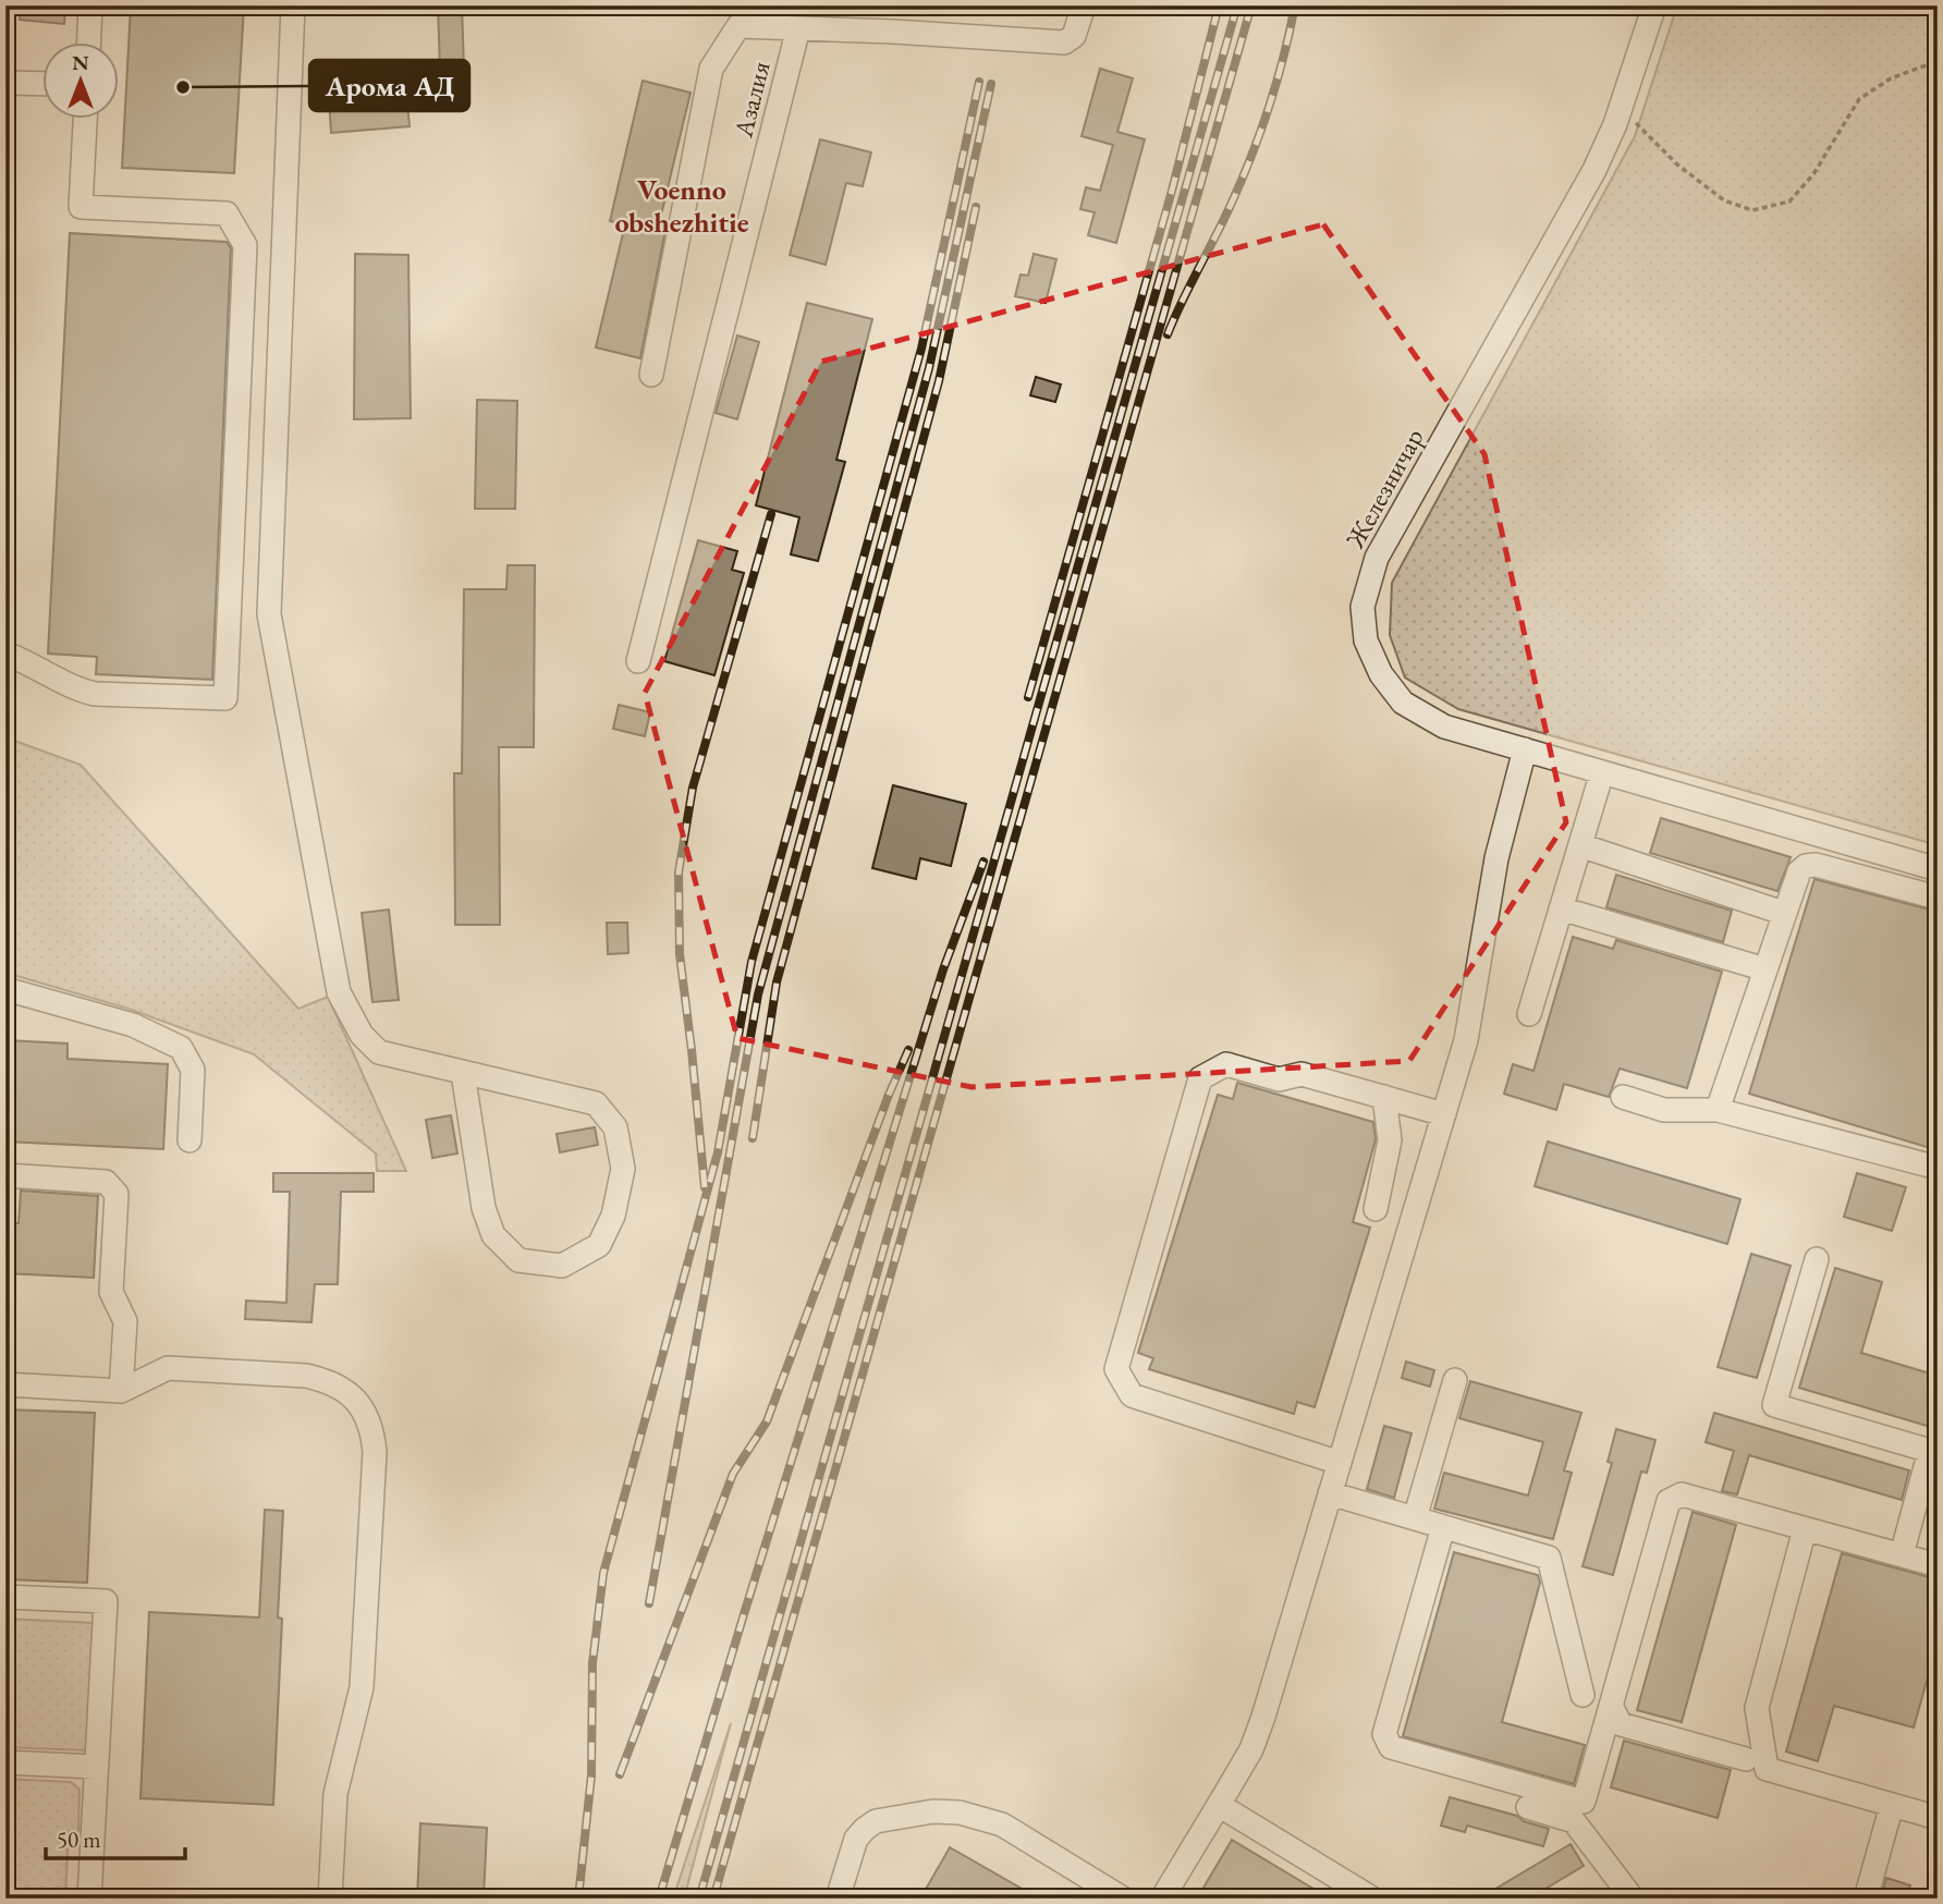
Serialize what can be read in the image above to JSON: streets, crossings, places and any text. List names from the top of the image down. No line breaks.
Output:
{"streets":{"street":["Азалия","Железничар"]},"districts":["Voenno obshezhitie"],"places":["Арома АД"],"scale_bar":"50 m","north":"top"}
